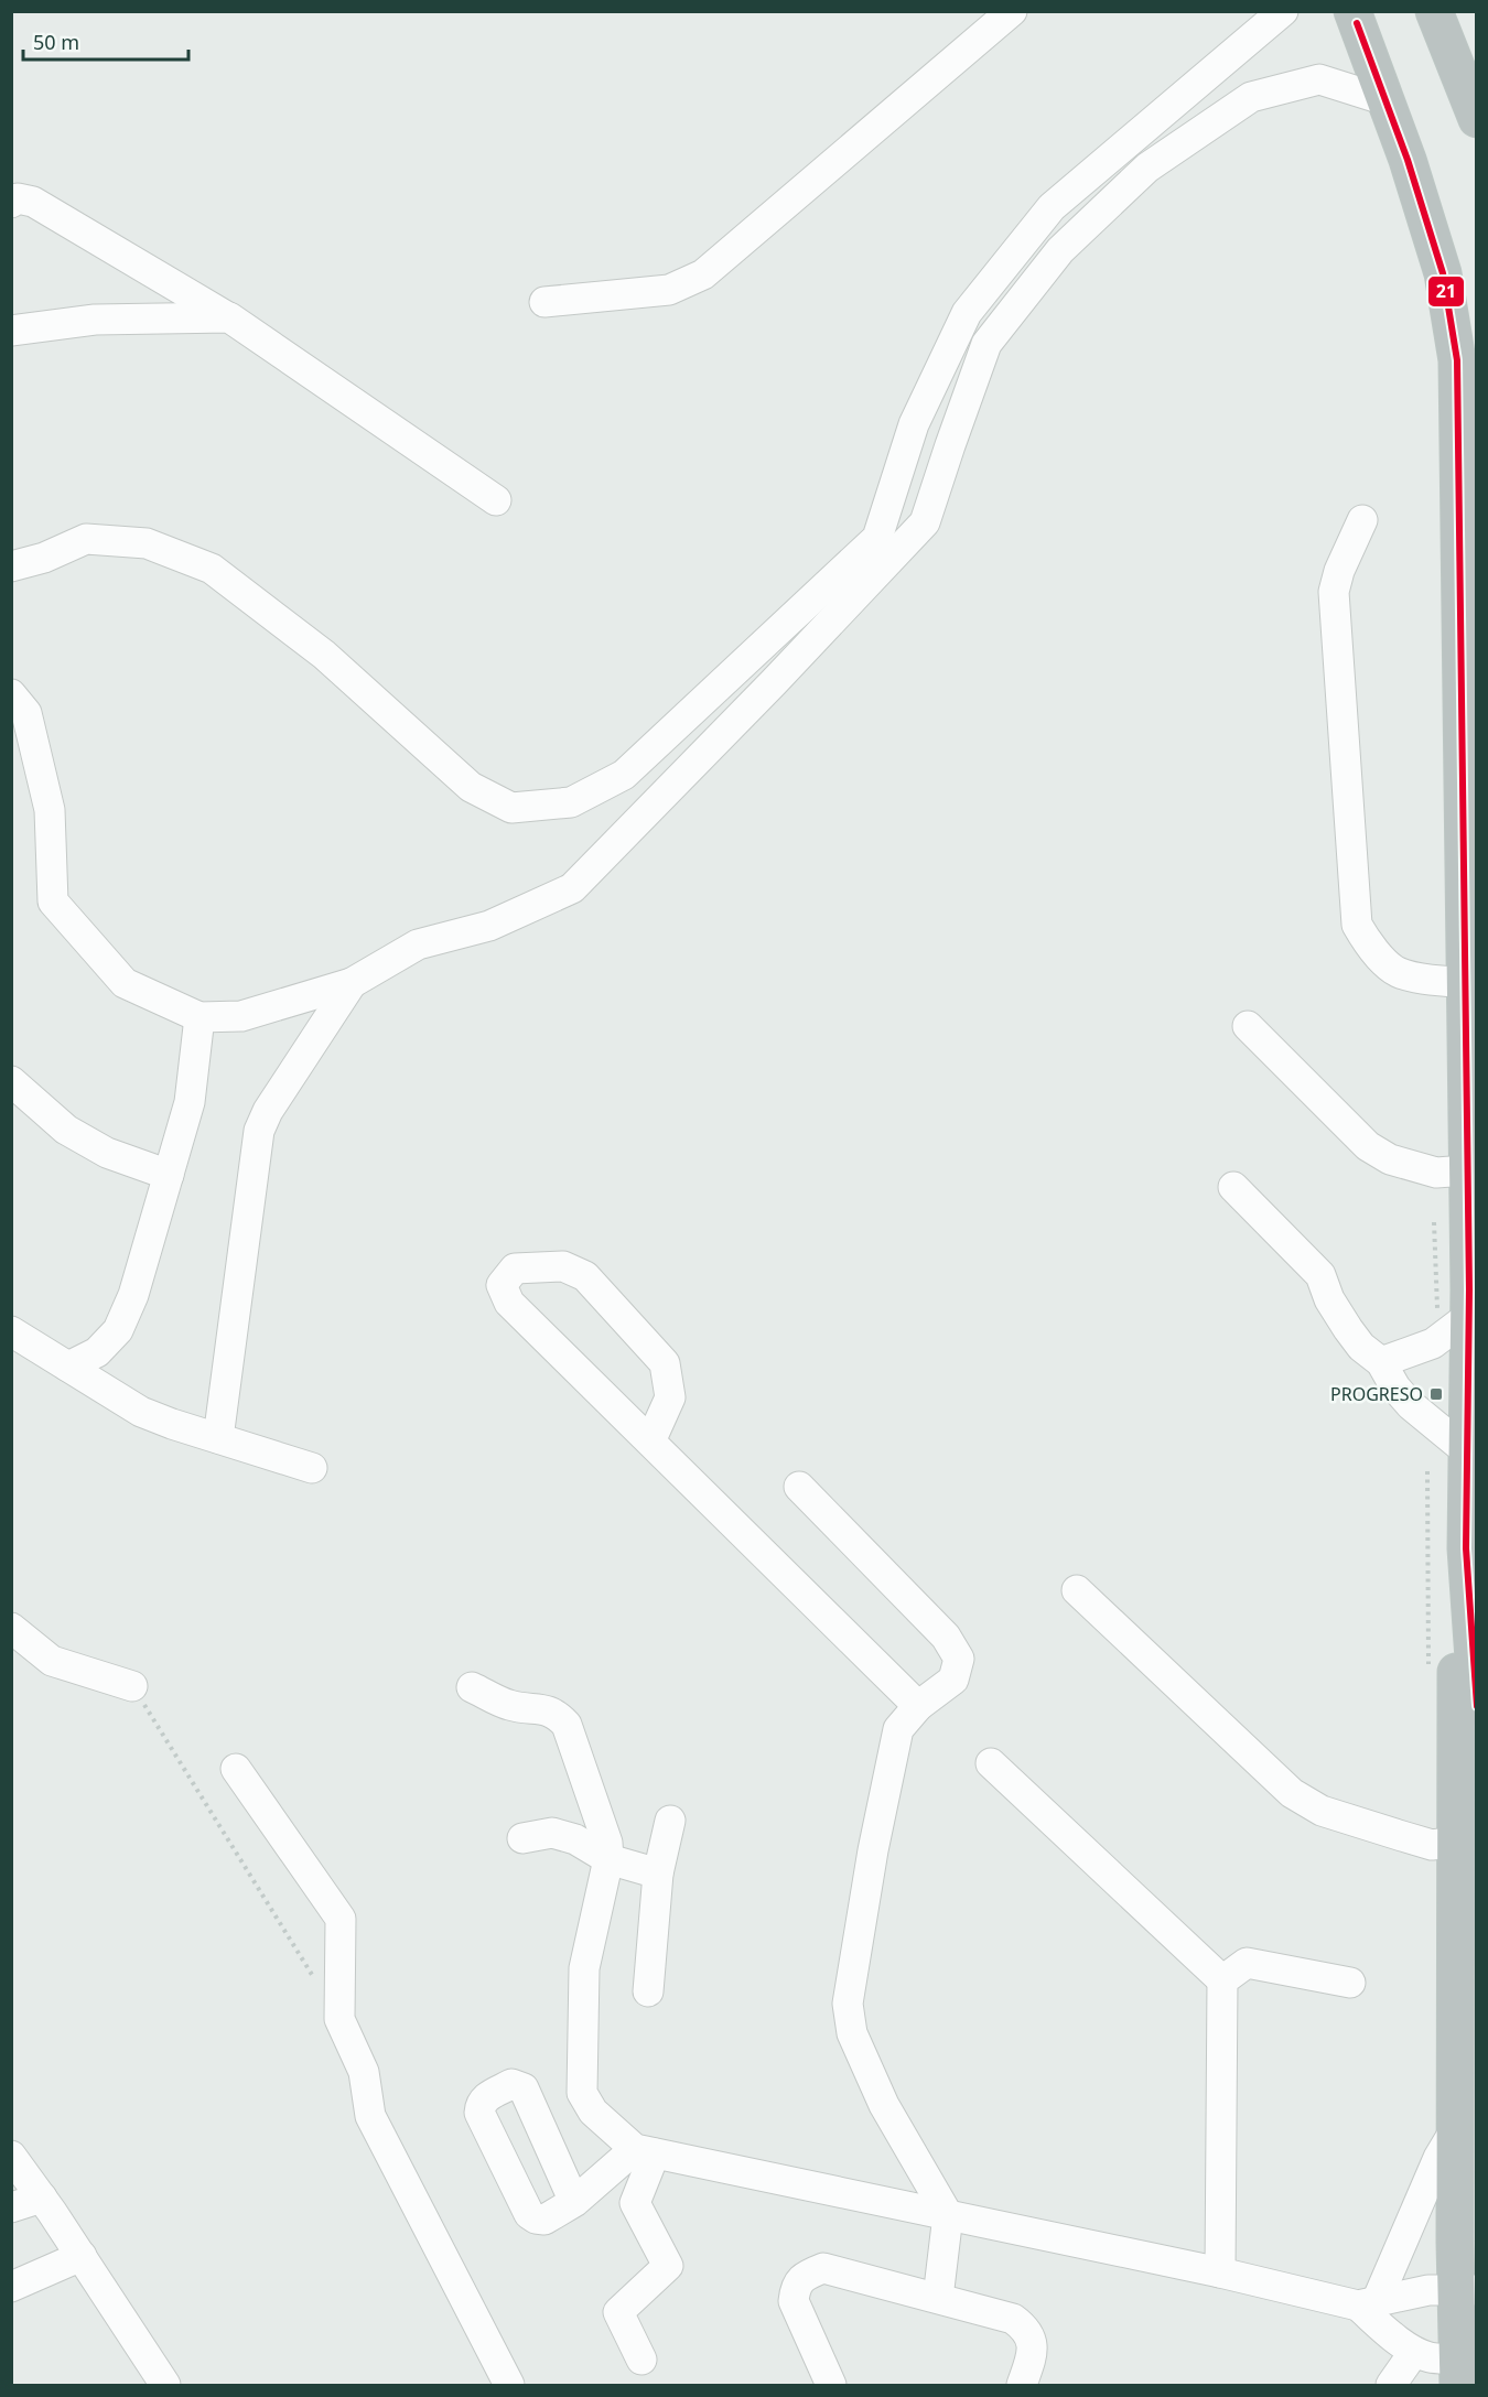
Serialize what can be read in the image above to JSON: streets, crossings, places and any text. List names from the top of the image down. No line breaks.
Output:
{"places":{"transit":["PROGRESO"]},"lines":["transit line 21"],"scale_bar":"50 m"}
